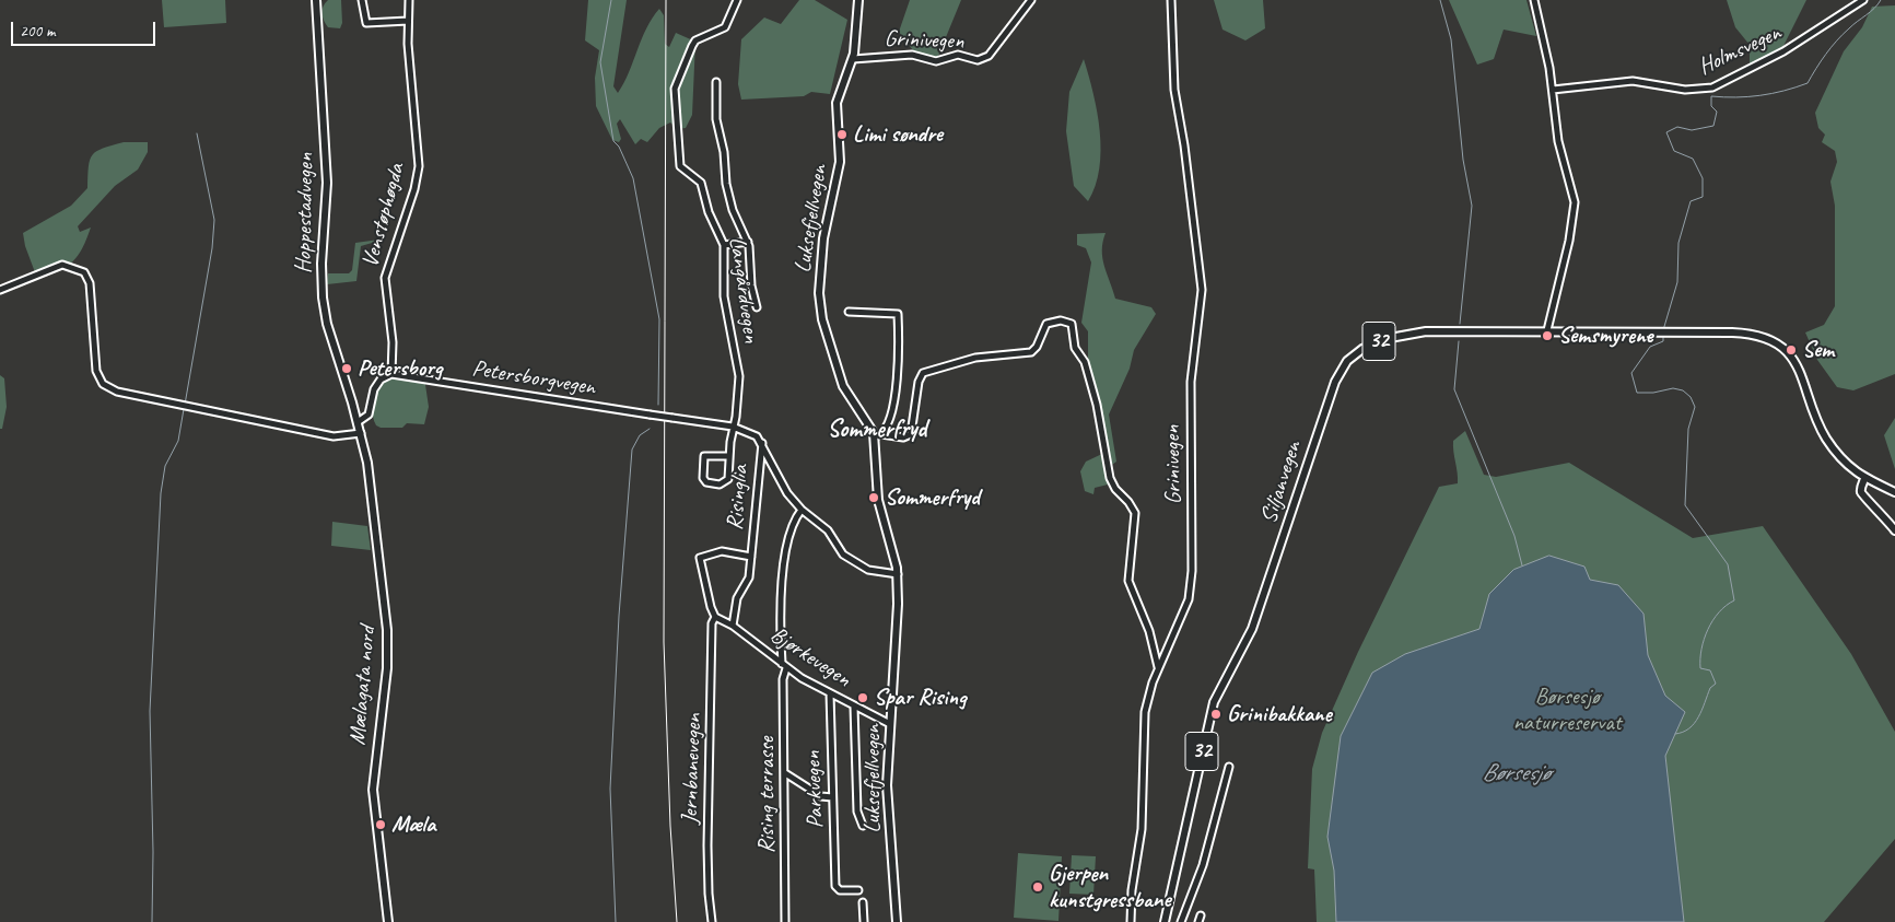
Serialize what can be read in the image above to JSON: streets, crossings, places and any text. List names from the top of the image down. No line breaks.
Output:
{"streets":{"main road":["Hoppestadvegen","Luksefjellvegen","32","Siljanvegen","Mælagata nord"],"street":["Grinivegen","Holmsvegen","Venstøphøgda","Langårdvegen","Petersborgvegen","Risinglia","Bjørkevegen","Jernbanevegen","Parkvegen","Rising terrasse"]},"crossings":[["Grinivegen","Luksefjellvegen"],["Hoppestadvegen","Mælagata nord"],["Venstøphøgda","Petersborgvegen"],["Luksefjellvegen","Bjørkevegen"],["Langårdvegen","Petersborgvegen"],["32","Siljanvegen"],["Petersborgvegen","Risinglia"],["Risinglia","Bjørkevegen"],["Risinglia","Jernbanevegen"],["Bjørkevegen","Jernbanevegen"],["Bjørkevegen","Parkvegen"],["Bjørkevegen","Rising terrasse"]],"districts":["Sommerfryd"],"water":["Børsesjø"],"parks":["Børsesjø naturreservat"],"places":["Limi søndre","Semsmyrene","Sem","Petersborg","Sommerfryd","Spar Rising","Grinibakkane","Mæla","Gjerpen kunstgressbane"],"scale_bar":"200 m"}
